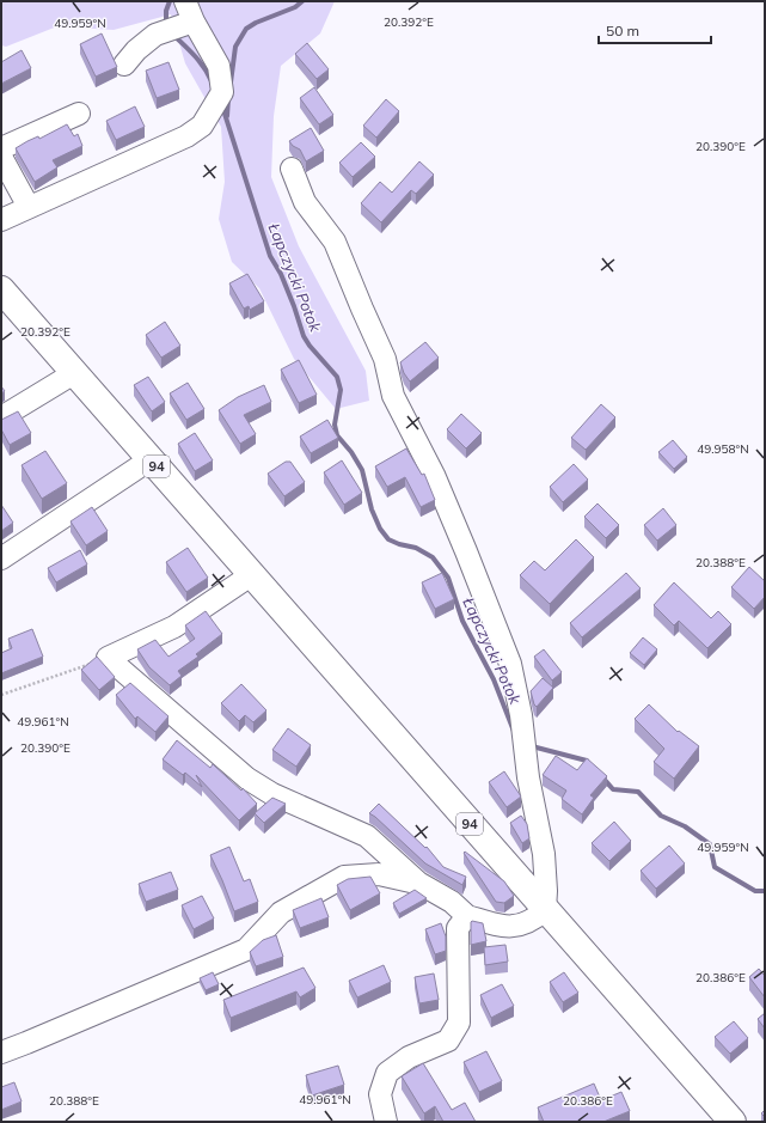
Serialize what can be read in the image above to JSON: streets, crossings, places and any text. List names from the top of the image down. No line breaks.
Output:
{"streets":{"main road":["94"]},"water":["Łapczycki Potok"],"scale_bar":"50 m","coordinates":["20.392°E","49.959°N","20.390°E","49.958°N","20.388°E","49.961°N","20.386°E"]}
